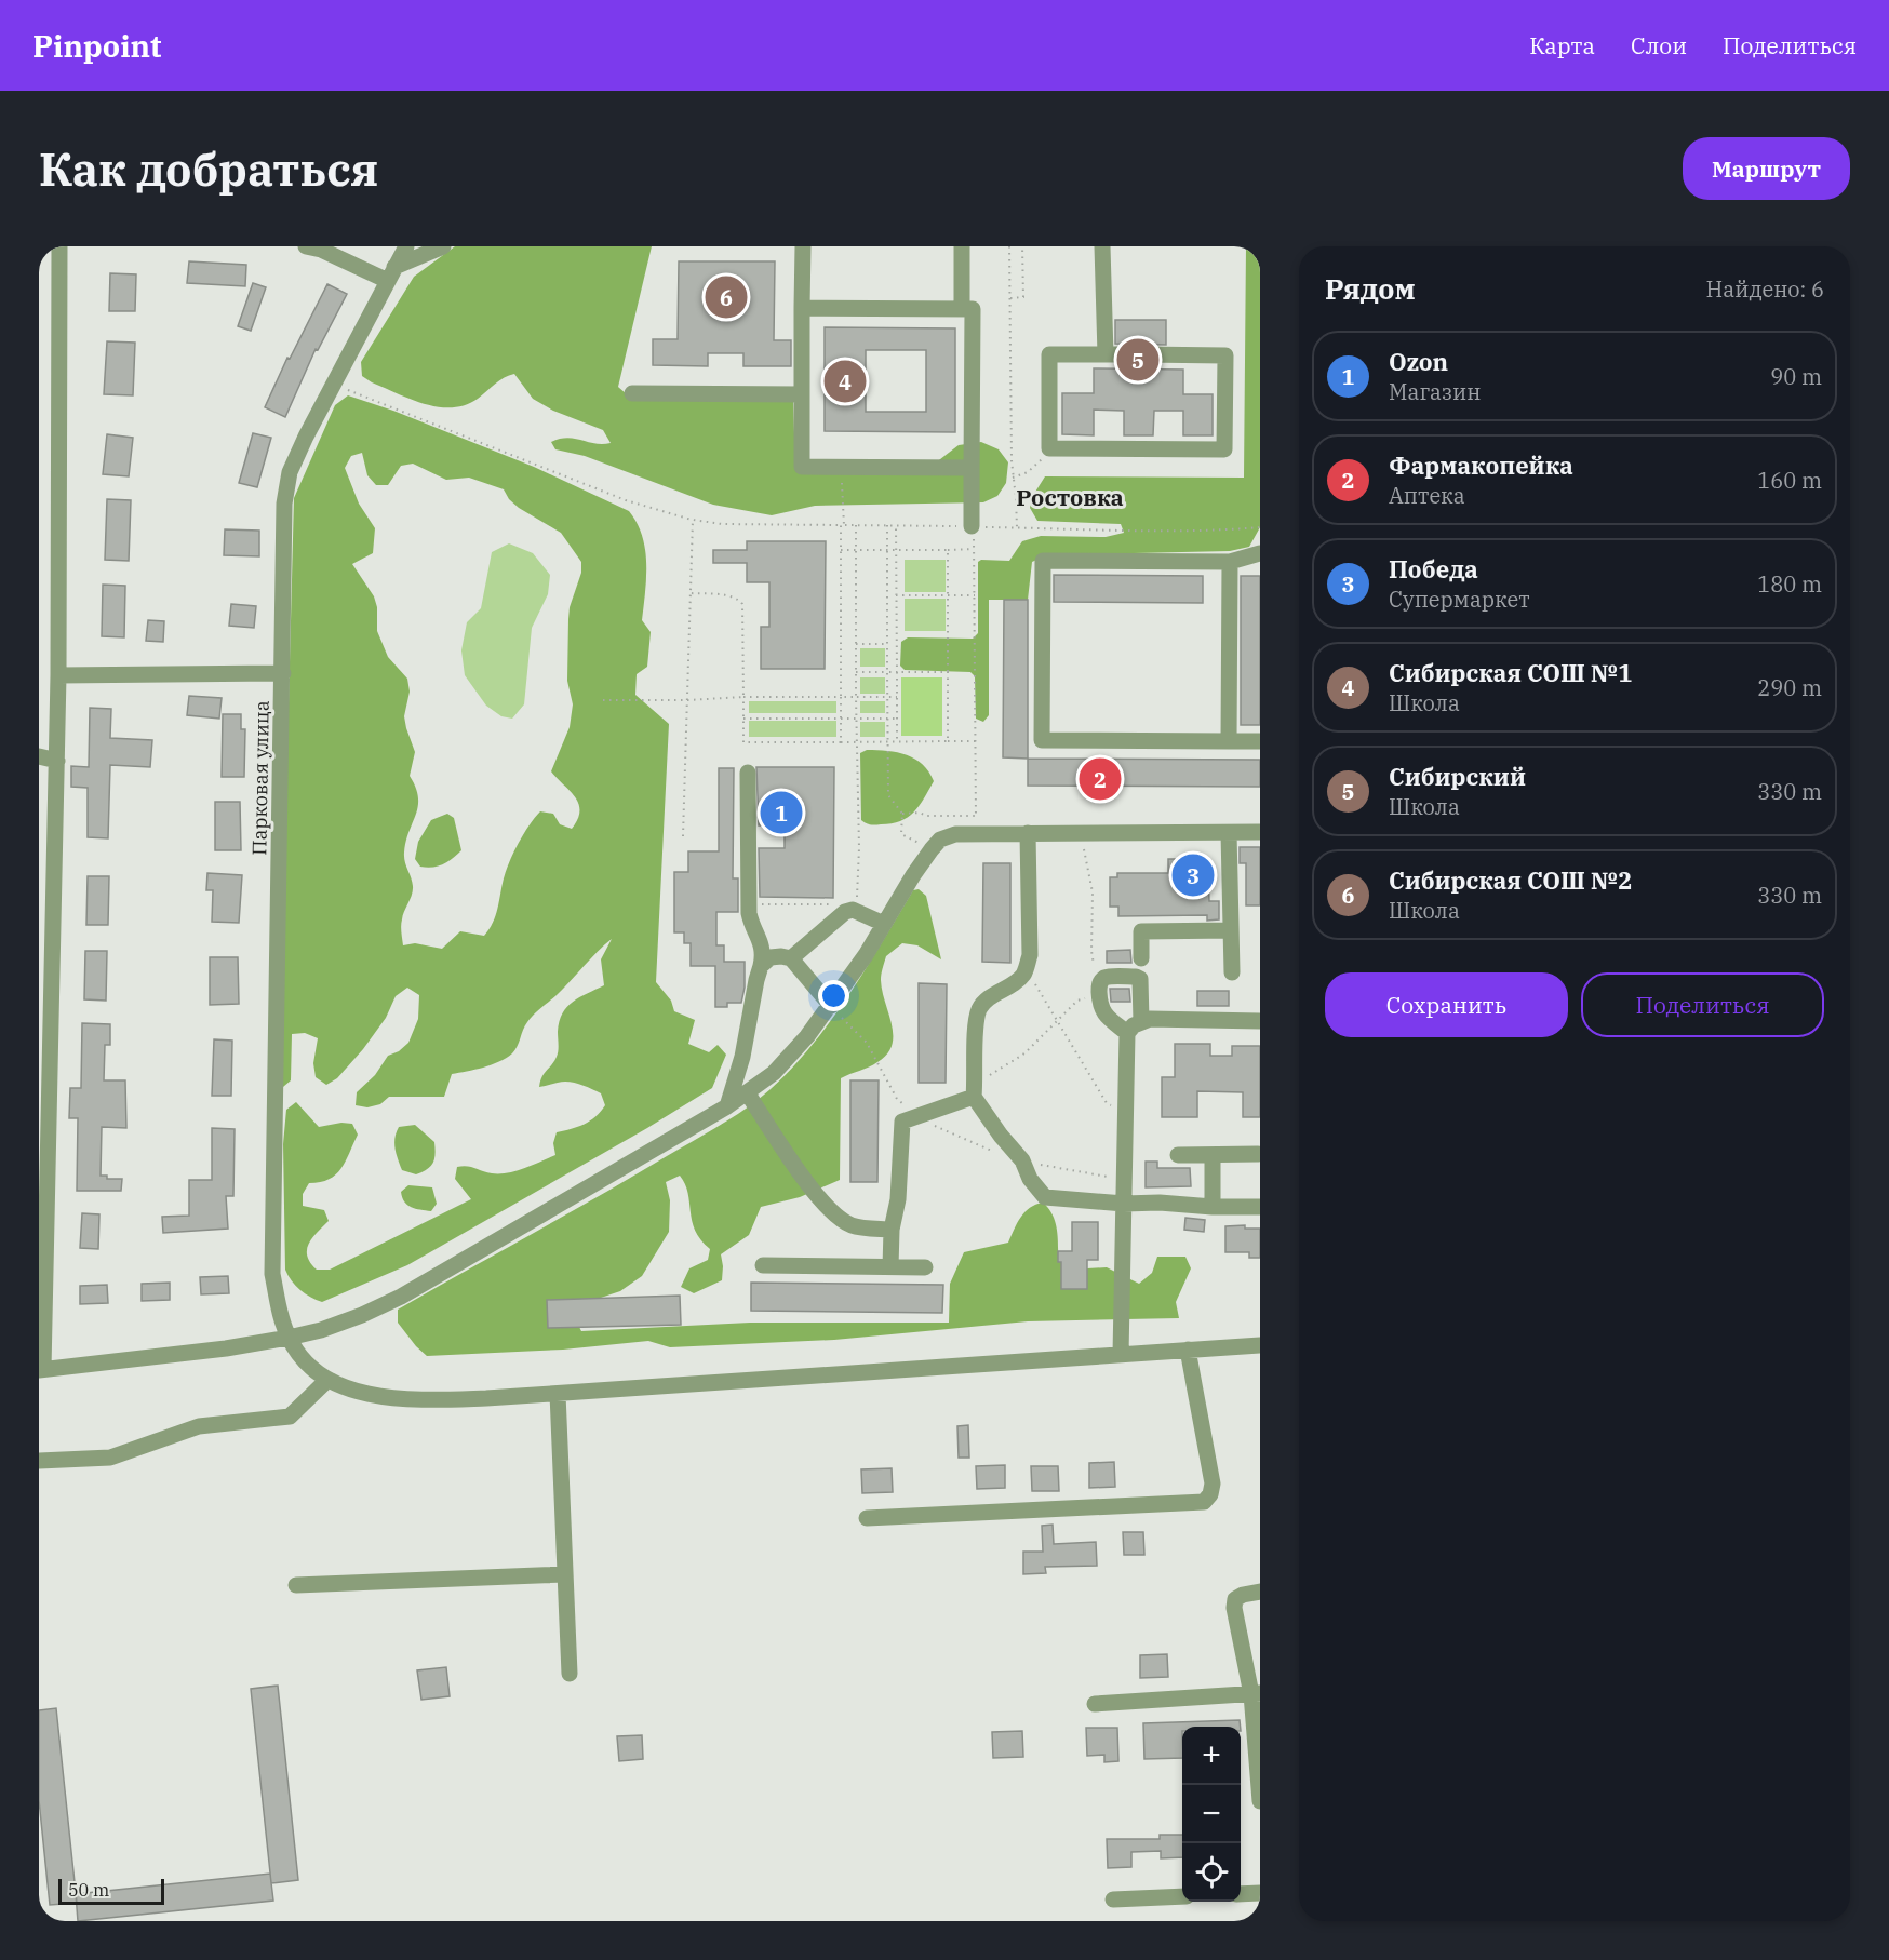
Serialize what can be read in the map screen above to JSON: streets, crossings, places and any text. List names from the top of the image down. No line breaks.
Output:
{"streets":{"street":["Парковая улица"]},"districts":["Ростовка"],"scale_bar":"50 m","page":{"header":"Pinpoint","nav":["Карта","Слои","Поделиться"],"buttons":["Маршрут",["Сохранить","Поделиться"]],"title":"Как добраться","heading":["Рядом","Найдено: 6"],"pins":["6","5","4","2","1","3"],"list":[{"mark":"1","name":"Ozon","note":"Магазин","value":"90 m"},{"mark":"2","name":"Фармакопейка","note":"Аптека","value":"160 m"},{"mark":"3","name":"Победа","note":"Супермаркет","value":"180 m"},{"mark":"4","name":"Сибирская СОШ №1","note":"Школа","value":"290 m"},{"mark":"5","name":"Сибирский","note":"Школа","value":"330 m"},{"mark":"6","name":"Сибирская СОШ №2","note":"Школа","value":"330 m"}],"map_buttons":["+","−"],"scale":"50 m"}}
